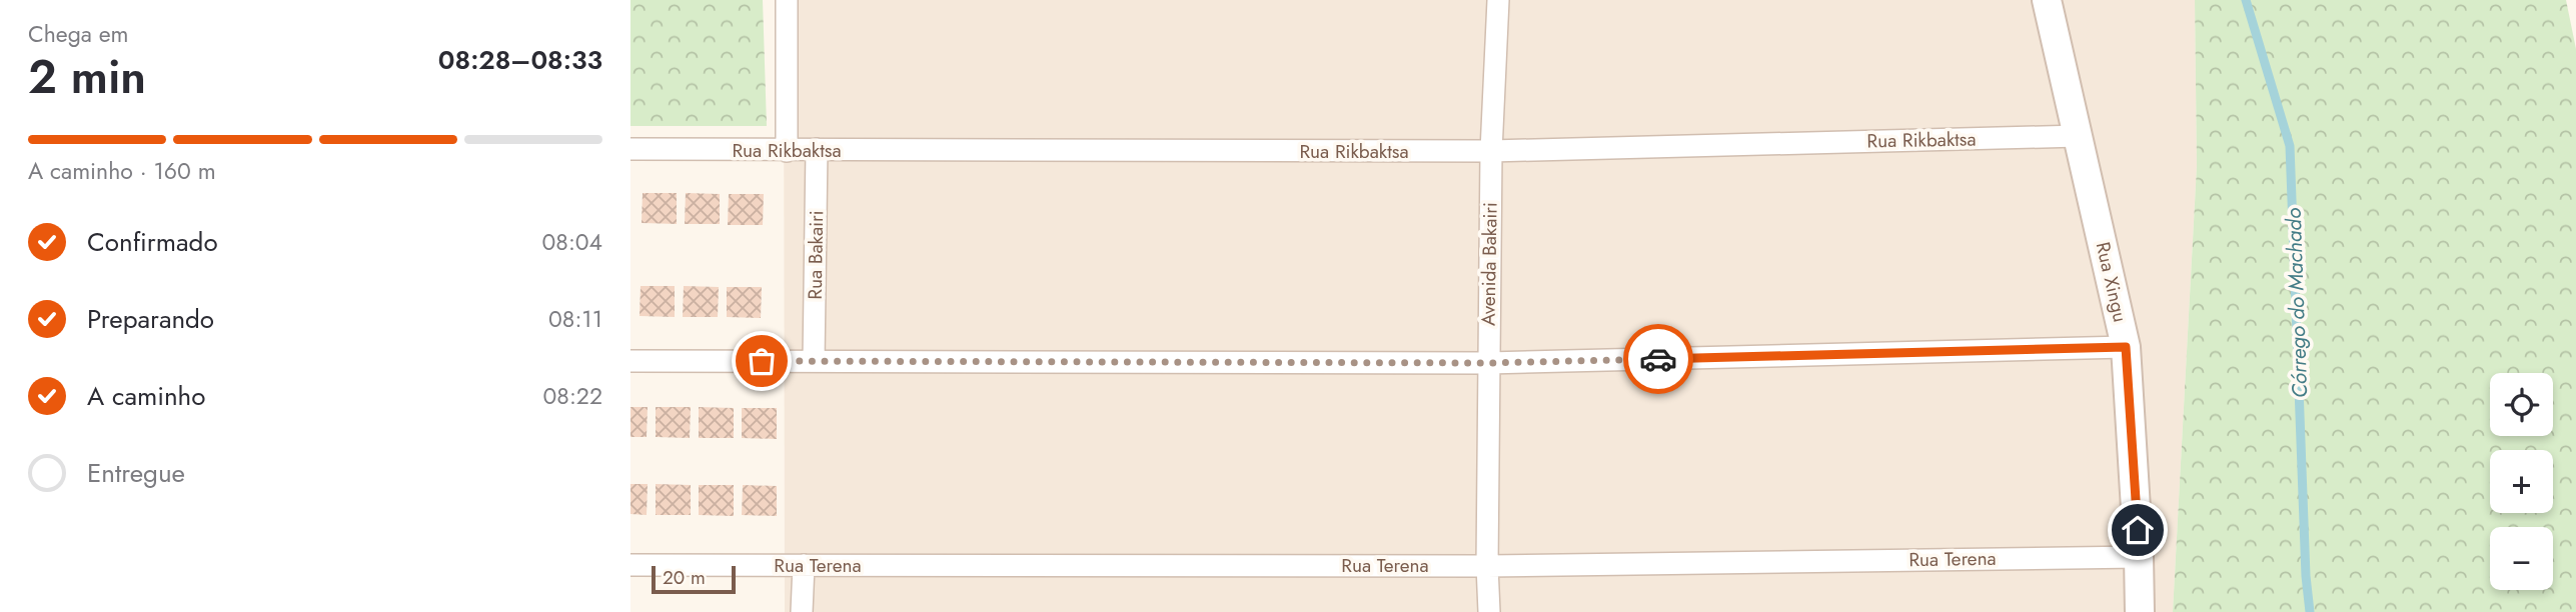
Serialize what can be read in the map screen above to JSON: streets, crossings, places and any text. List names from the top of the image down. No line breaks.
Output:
{"streets":{"street":["Rua Rikbaktsa","Rua Bakairi","Avenida Bakairi","Rua Xingu","Rua Terena"]},"crossings":[["Rua Rikbaktsa","Rua Bakairi"],["Rua Rikbaktsa","Avenida Bakairi"],["Rua Rikbaktsa","Rua Xingu"],["Avenida Bakairi","Rua Terena"],["Rua Xingu","Rua Terena"]],"water":["Córrego do Machado"],"scale_bar":"20 m","page":{"heading":["2 min","Chega em","08:28–08:33"],"bar":"A caminho · 160 m","list":[["Confirmado","08:04"],["Preparando","08:11"],["A caminho","08:22"],"Entregue"],"map_buttons":["+","−"],"scale":"20 m"}}
